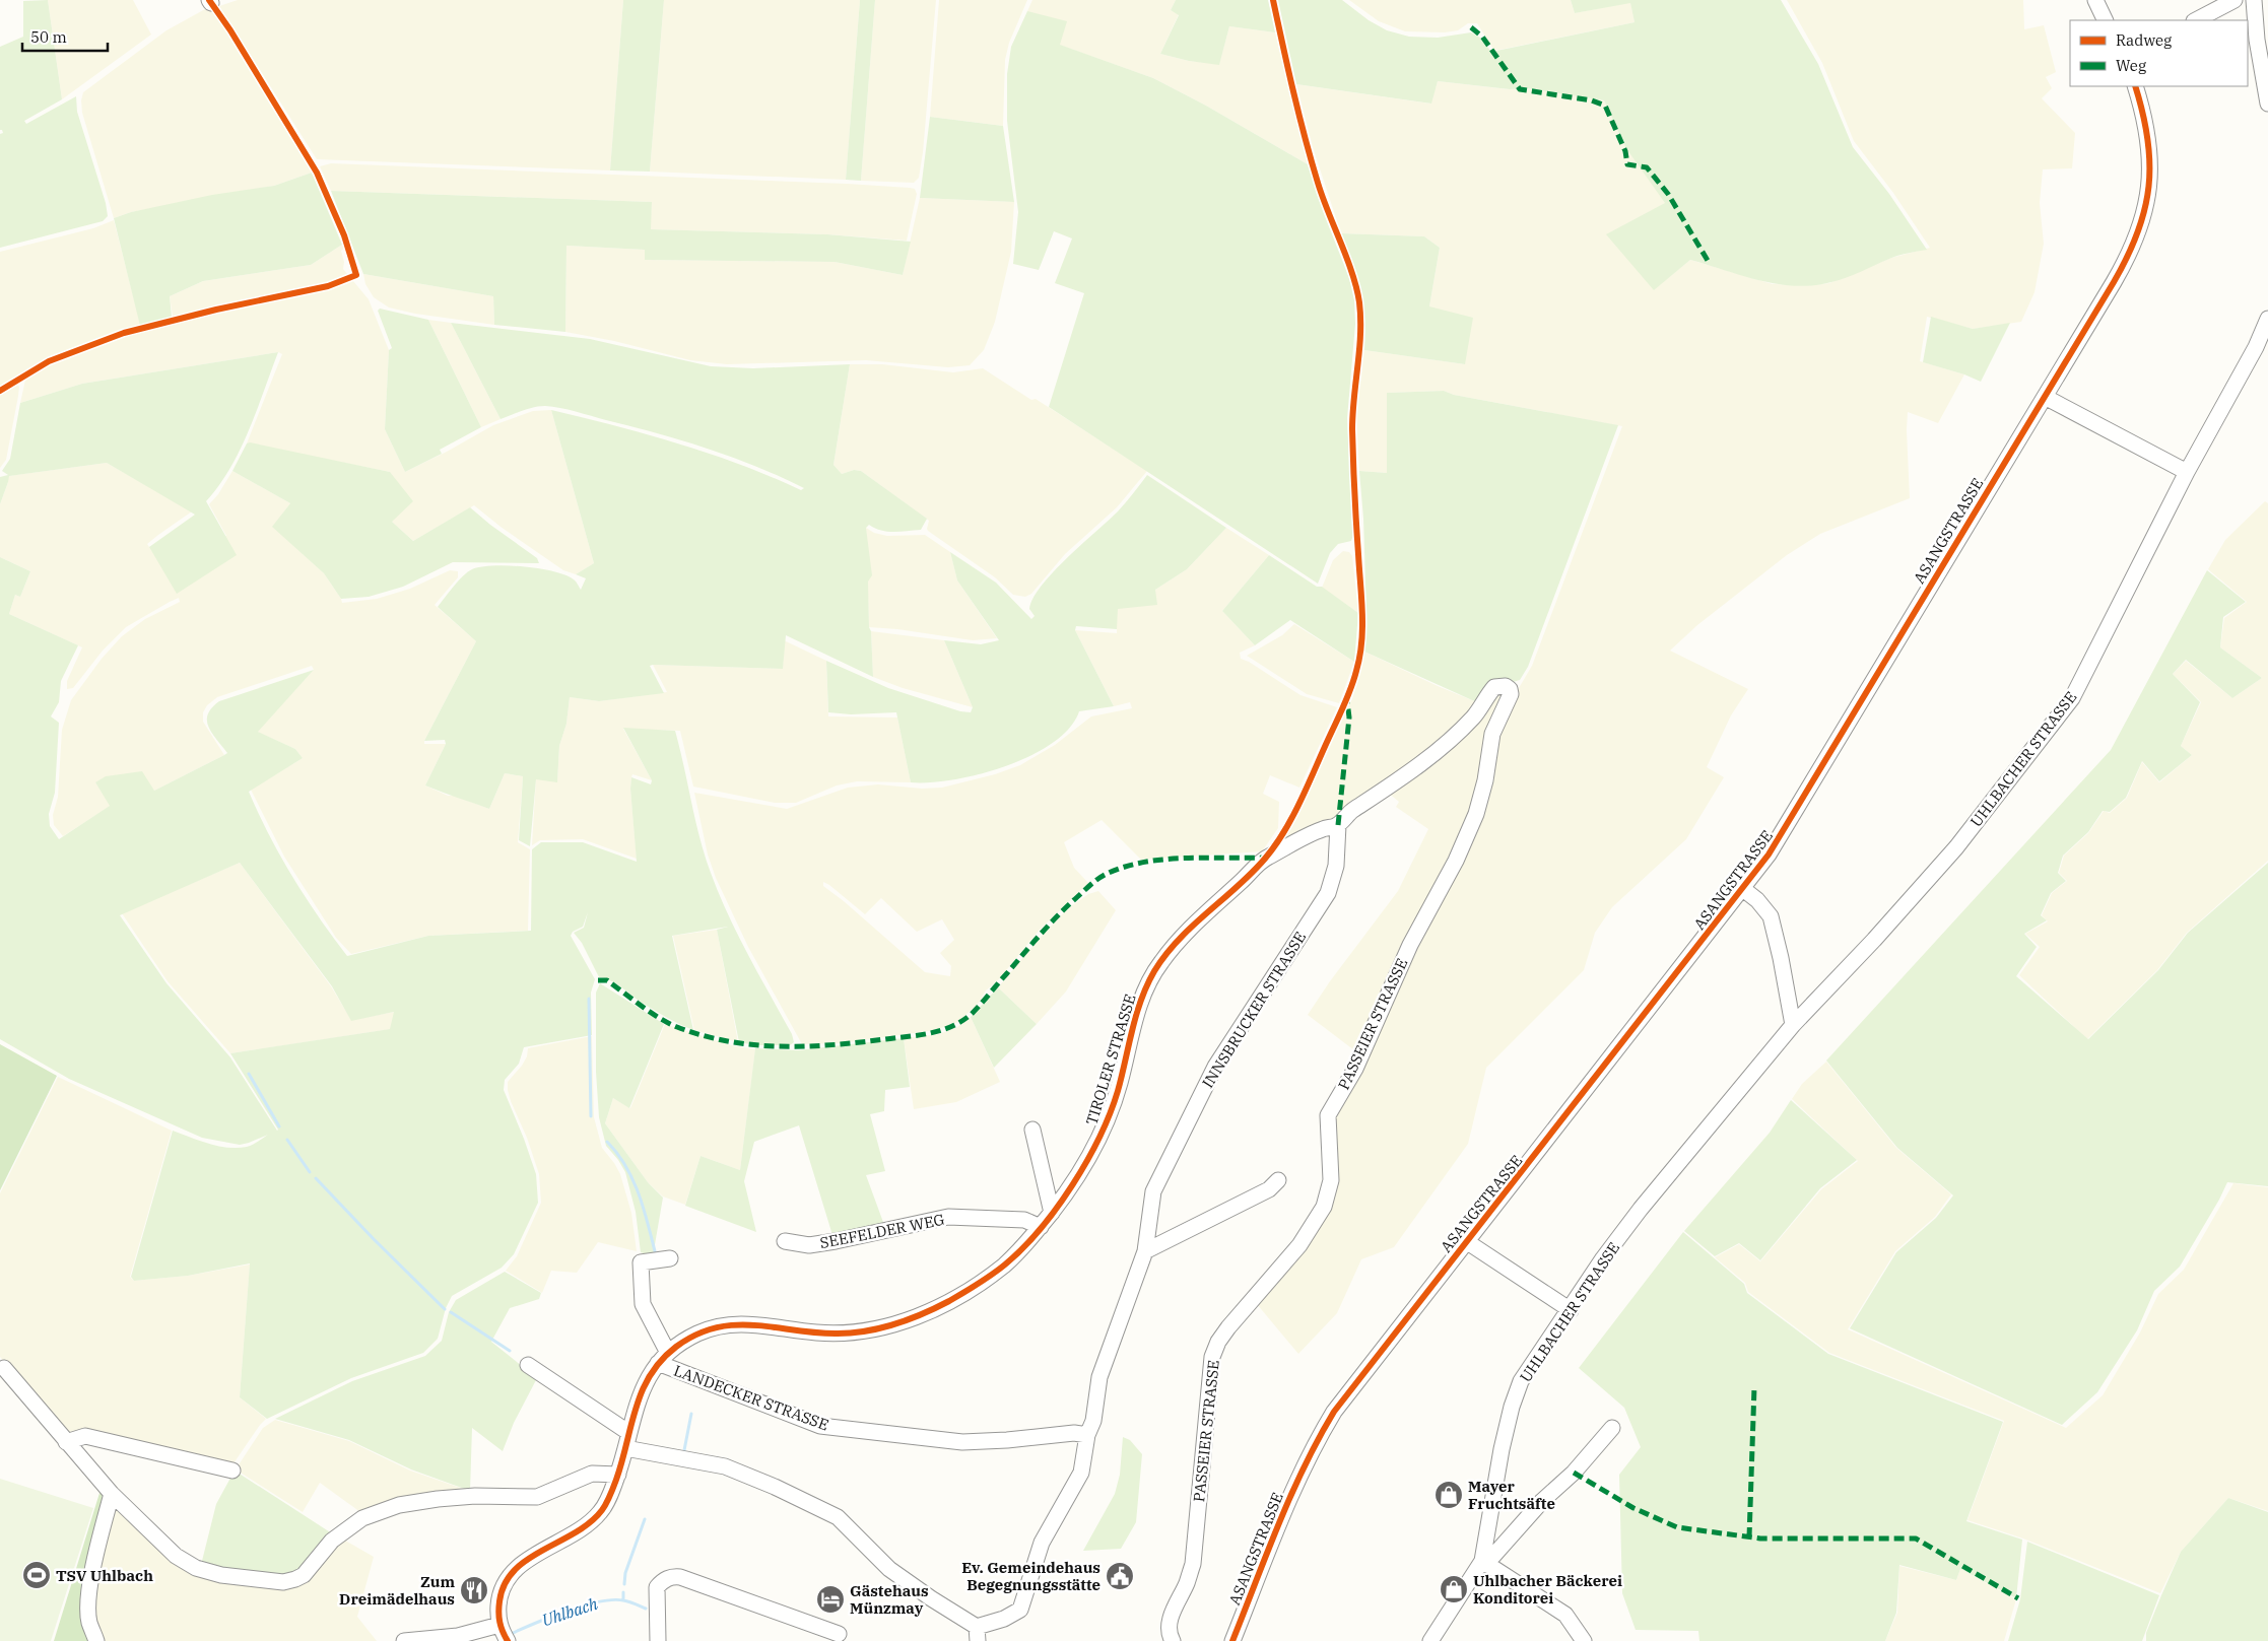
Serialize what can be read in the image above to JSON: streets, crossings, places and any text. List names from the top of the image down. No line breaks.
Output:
{"streets":{"street":["ASANGSTRASSE","UHLBACHER STRASSE","INNSBRUCKER STRASSE","PASSEIER STRASSE","TIROLER STRASSE","SEEFELDER WEG","LANDECKER STRASSE"]},"crossings":[["INNSBRUCKER STRASSE","PASSEIER STRASSE"],["INNSBRUCKER STRASSE","LANDECKER STRASSE"],["PASSEIER STRASSE","TIROLER STRASSE"],["TIROLER STRASSE","SEEFELDER WEG"],["TIROLER STRASSE","LANDECKER STRASSE"]],"water":["Uhlbach"],"places":{"shop":["Mayer Fruchtsäfte","Uhlbacher Bäckerei Konditorei"],"sports":["TSV Uhlbach"],"public building":["Ev. Gemeindehaus Begegnungsstätte"],"restaurant":["Zum Dreimädelhaus"],"hotel":["Gästehaus Münzmay"]},"legend":["Radweg","Weg"],"scale_bar":"50 m"}
